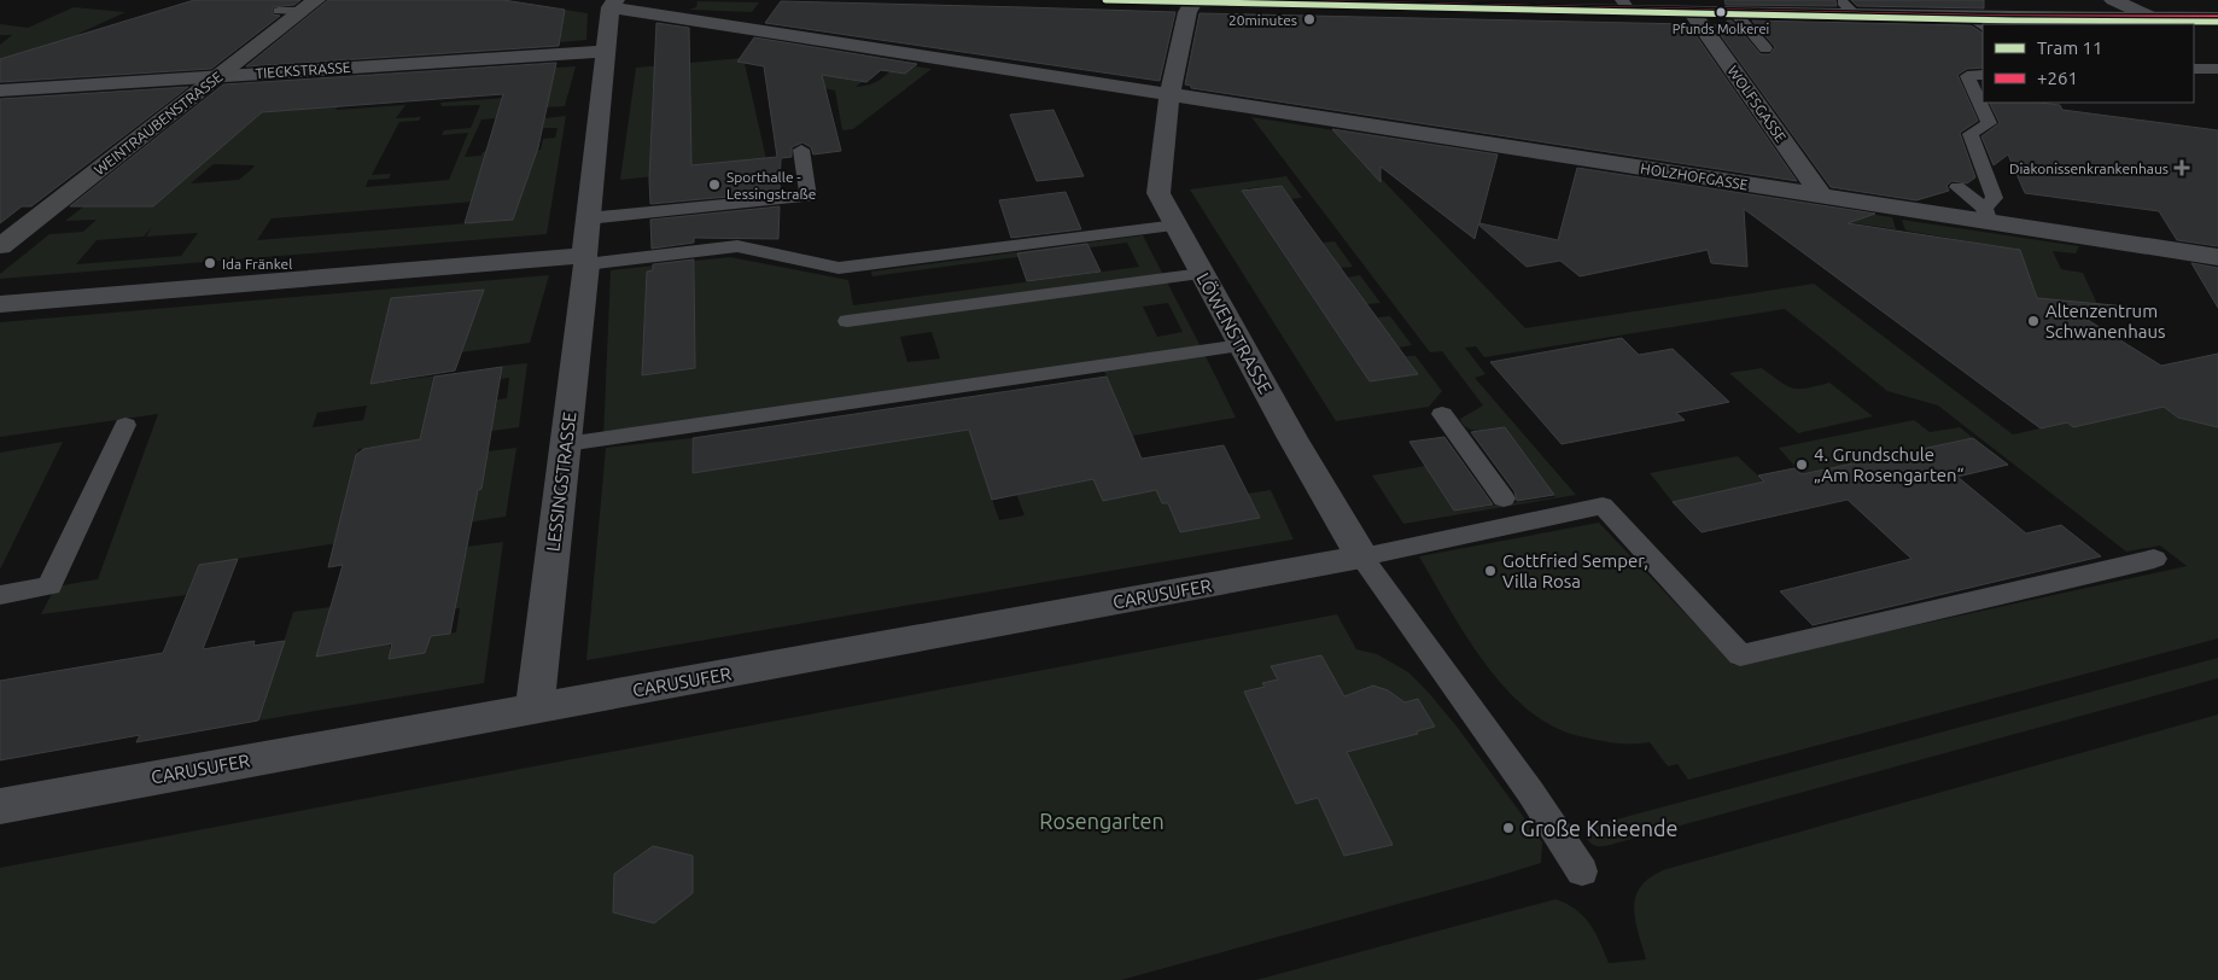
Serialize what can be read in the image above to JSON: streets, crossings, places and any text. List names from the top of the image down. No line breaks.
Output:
{"streets":{"street":["TIECKSTRASSE","WOLFSGASSE","WEINTRAUBENSTRASSE","HOLZHOFGASSE","LÖWENSTRASSE","LESSINGSTRASSE","CARUSUFER"]},"crossings":[["TIECKSTRASSE","WEINTRAUBENSTRASSE"],["TIECKSTRASSE","LESSINGSTRASSE"],["WOLFSGASSE","HOLZHOFGASSE"],["HOLZHOFGASSE","LÖWENSTRASSE"],["HOLZHOFGASSE","LESSINGSTRASSE"],["LÖWENSTRASSE","CARUSUFER"],["LESSINGSTRASSE","CARUSUFER"]],"parks":["Rosengarten"],"places":{"other":["Pfunds Molkerei","20minutes","Sporthalle - Lessingstraße","Ida Fränkel","Altenzentrum Schwanenhaus","4. Grundschule „Am Rosengarten“","Gottfried Semper, Villa Rosa","Große Knieende"],"health":["Diakonissenkrankenhaus"]},"lines":["tram line 11","transit line +261"],"legend":["Tram 11","+261"]}
